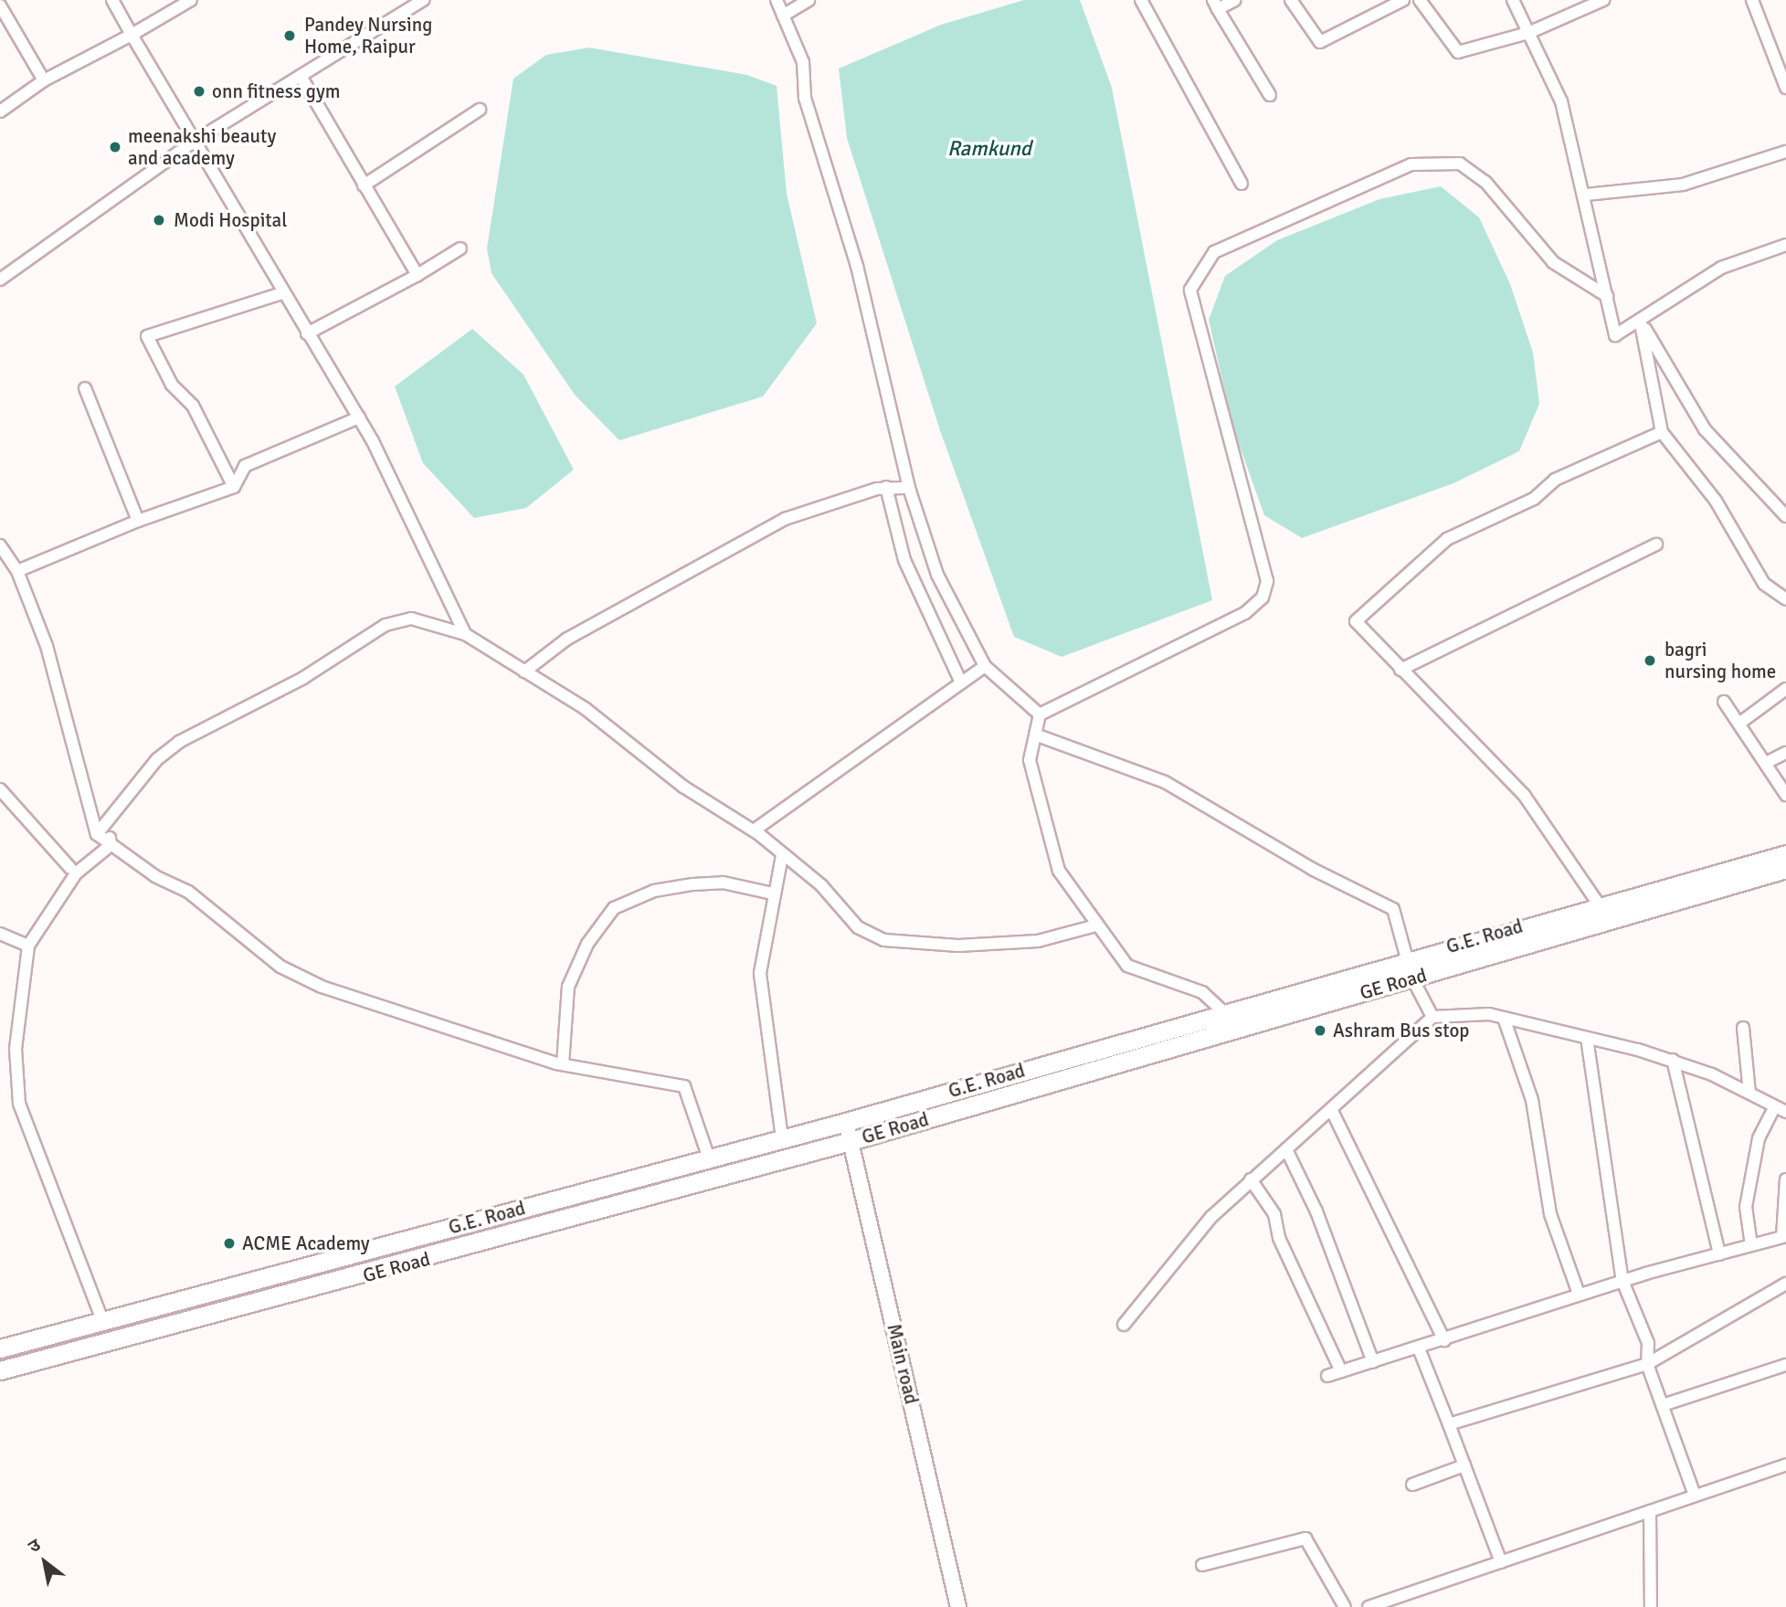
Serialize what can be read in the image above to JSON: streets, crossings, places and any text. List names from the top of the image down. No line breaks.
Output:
{"streets":{"main road":["G.E. Road","GE Road"],"street":["Main road"]},"crossings":[["G.E. Road","Main road"],["GE Road","Main road"]],"water":["Ramkund"],"places":["Pandey Nursing Home, Raipur","onn fitness gym","meenakshi beauty and academy","Modi Hospital","bagri nursing home","Ashram Bus stop","ACME Academy"],"north":"top left"}
